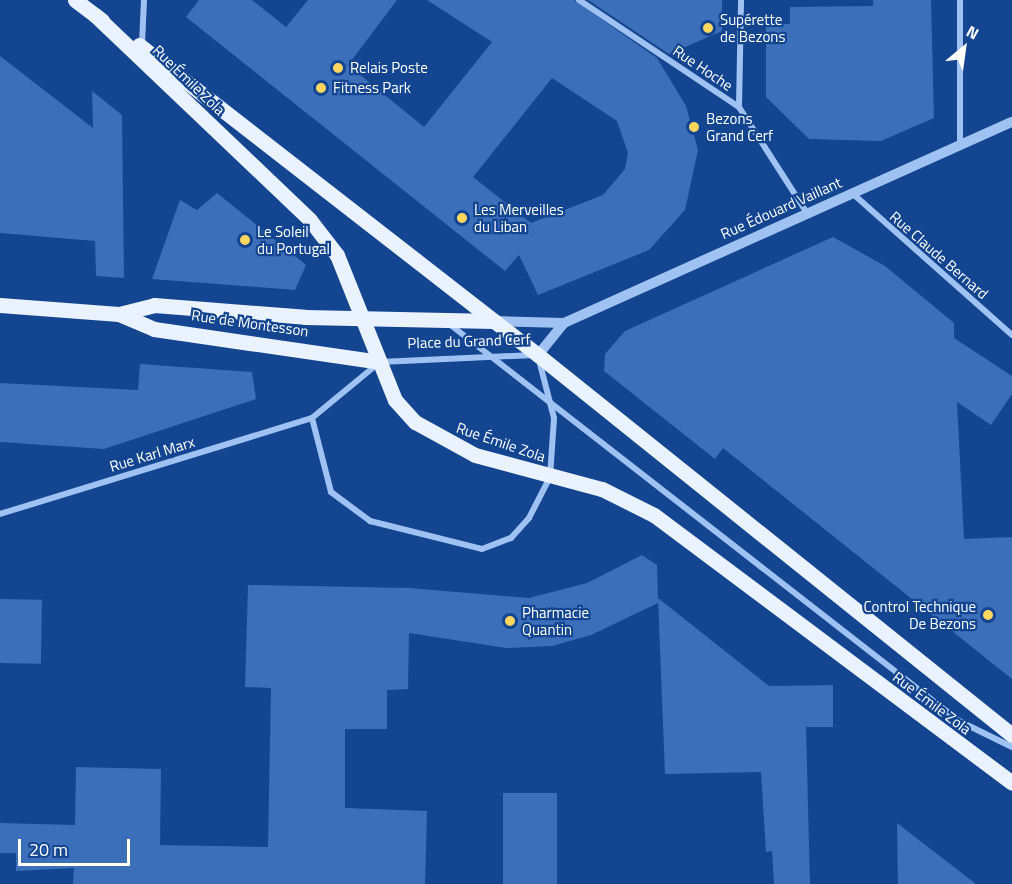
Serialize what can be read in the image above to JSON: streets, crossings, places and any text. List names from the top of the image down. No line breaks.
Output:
{"streets":{"main road":["Rue Émile Zola","Rue de Montesson","Place du Grand Cerf"],"street":["Rue Hoche","Rue Édouard Vaillant","Rue Claude Bernard","Rue Karl Marx"]},"crossings":[["Rue Hoche","Rue Édouard Vaillant"],["Rue Émile Zola","Rue Édouard Vaillant"],["Rue Émile Zola","Rue de Montesson"],["Rue Émile Zola","Place du Grand Cerf"],["Rue Édouard Vaillant","Rue Claude Bernard"],["Rue Édouard Vaillant","Place du Grand Cerf"],["Rue de Montesson","Place du Grand Cerf"],["Place du Grand Cerf","Rue Karl Marx"]],"places":["Supérette de Bezons","Relais Poste","Fitness Park","Bezons Grand Cerf","Les Merveilles du Liban","Le Soleil du Portugal","Control Technique De Bezons","Pharmacie Quantin"],"scale_bar":"20 m","north":"top right"}
